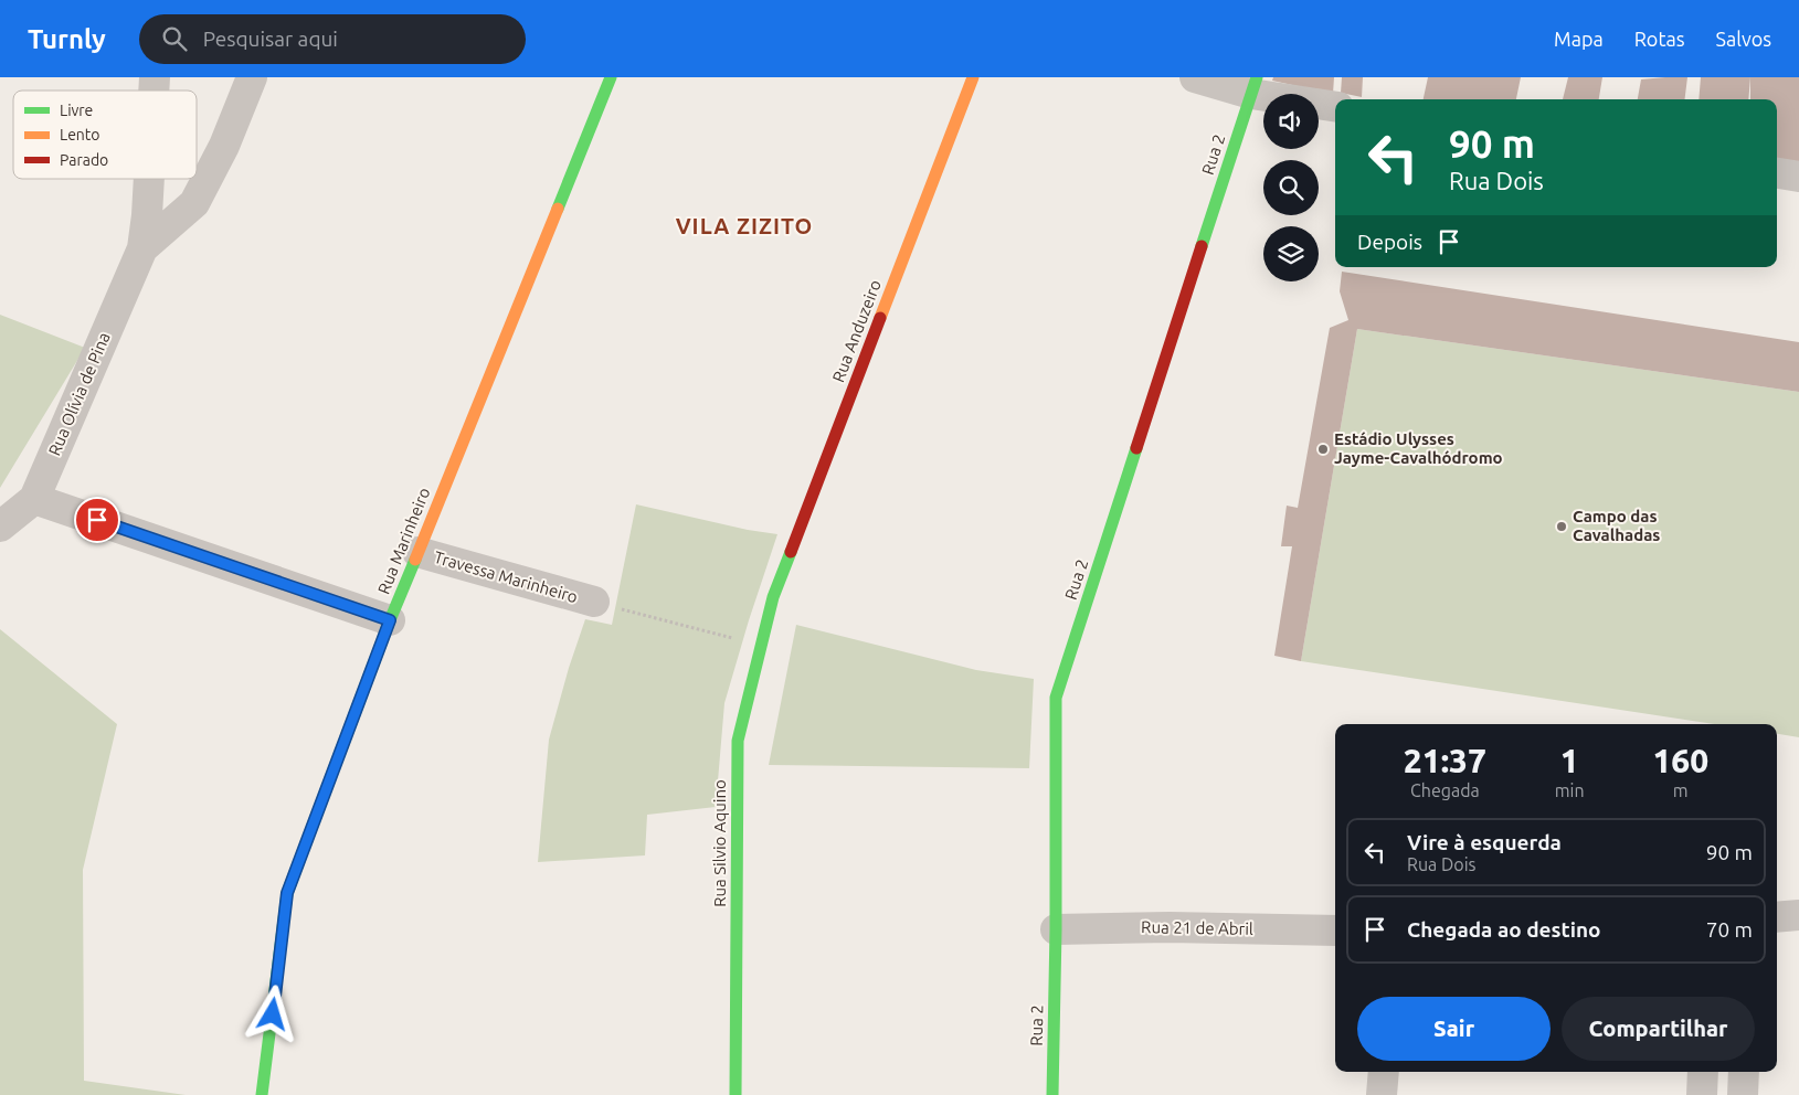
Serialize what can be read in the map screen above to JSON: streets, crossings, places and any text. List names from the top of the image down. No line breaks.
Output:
{"streets":{"street":["Rua 2","Rua Anduzeiro","Rua Olívia de Pina","Rua Marinheiro","Travessa Marinheiro","Rua Silvio Aquino","Rua 21 de Abril"]},"crossings":[["Rua 2","Rua 21 de Abril"],["Rua Anduzeiro","Rua Silvio Aquino"],["Rua Marinheiro","Travessa Marinheiro"]],"districts":["VILA ZIZITO"],"places":["Estádio Ulysses Jayme-Cavalhódromo","Campo das Cavalhadas"],"legend":["Livre","Lento","Parado"],"page":{"header":"Turnly","search":"Pesquisar aqui","nav":["Mapa","Rotas","Salvos"],"turn":["90 m","Rua Dois"],"then":"Depois","eta":["21:37","Chegada","1","min","160","m"],"list":[{"name":"Vire à esquerda","note":"Rua Dois","value":"90 m"},{"name":"Chegada ao destino","value":"70 m"}],"buttons":["Sair","Compartilhar"]}}
